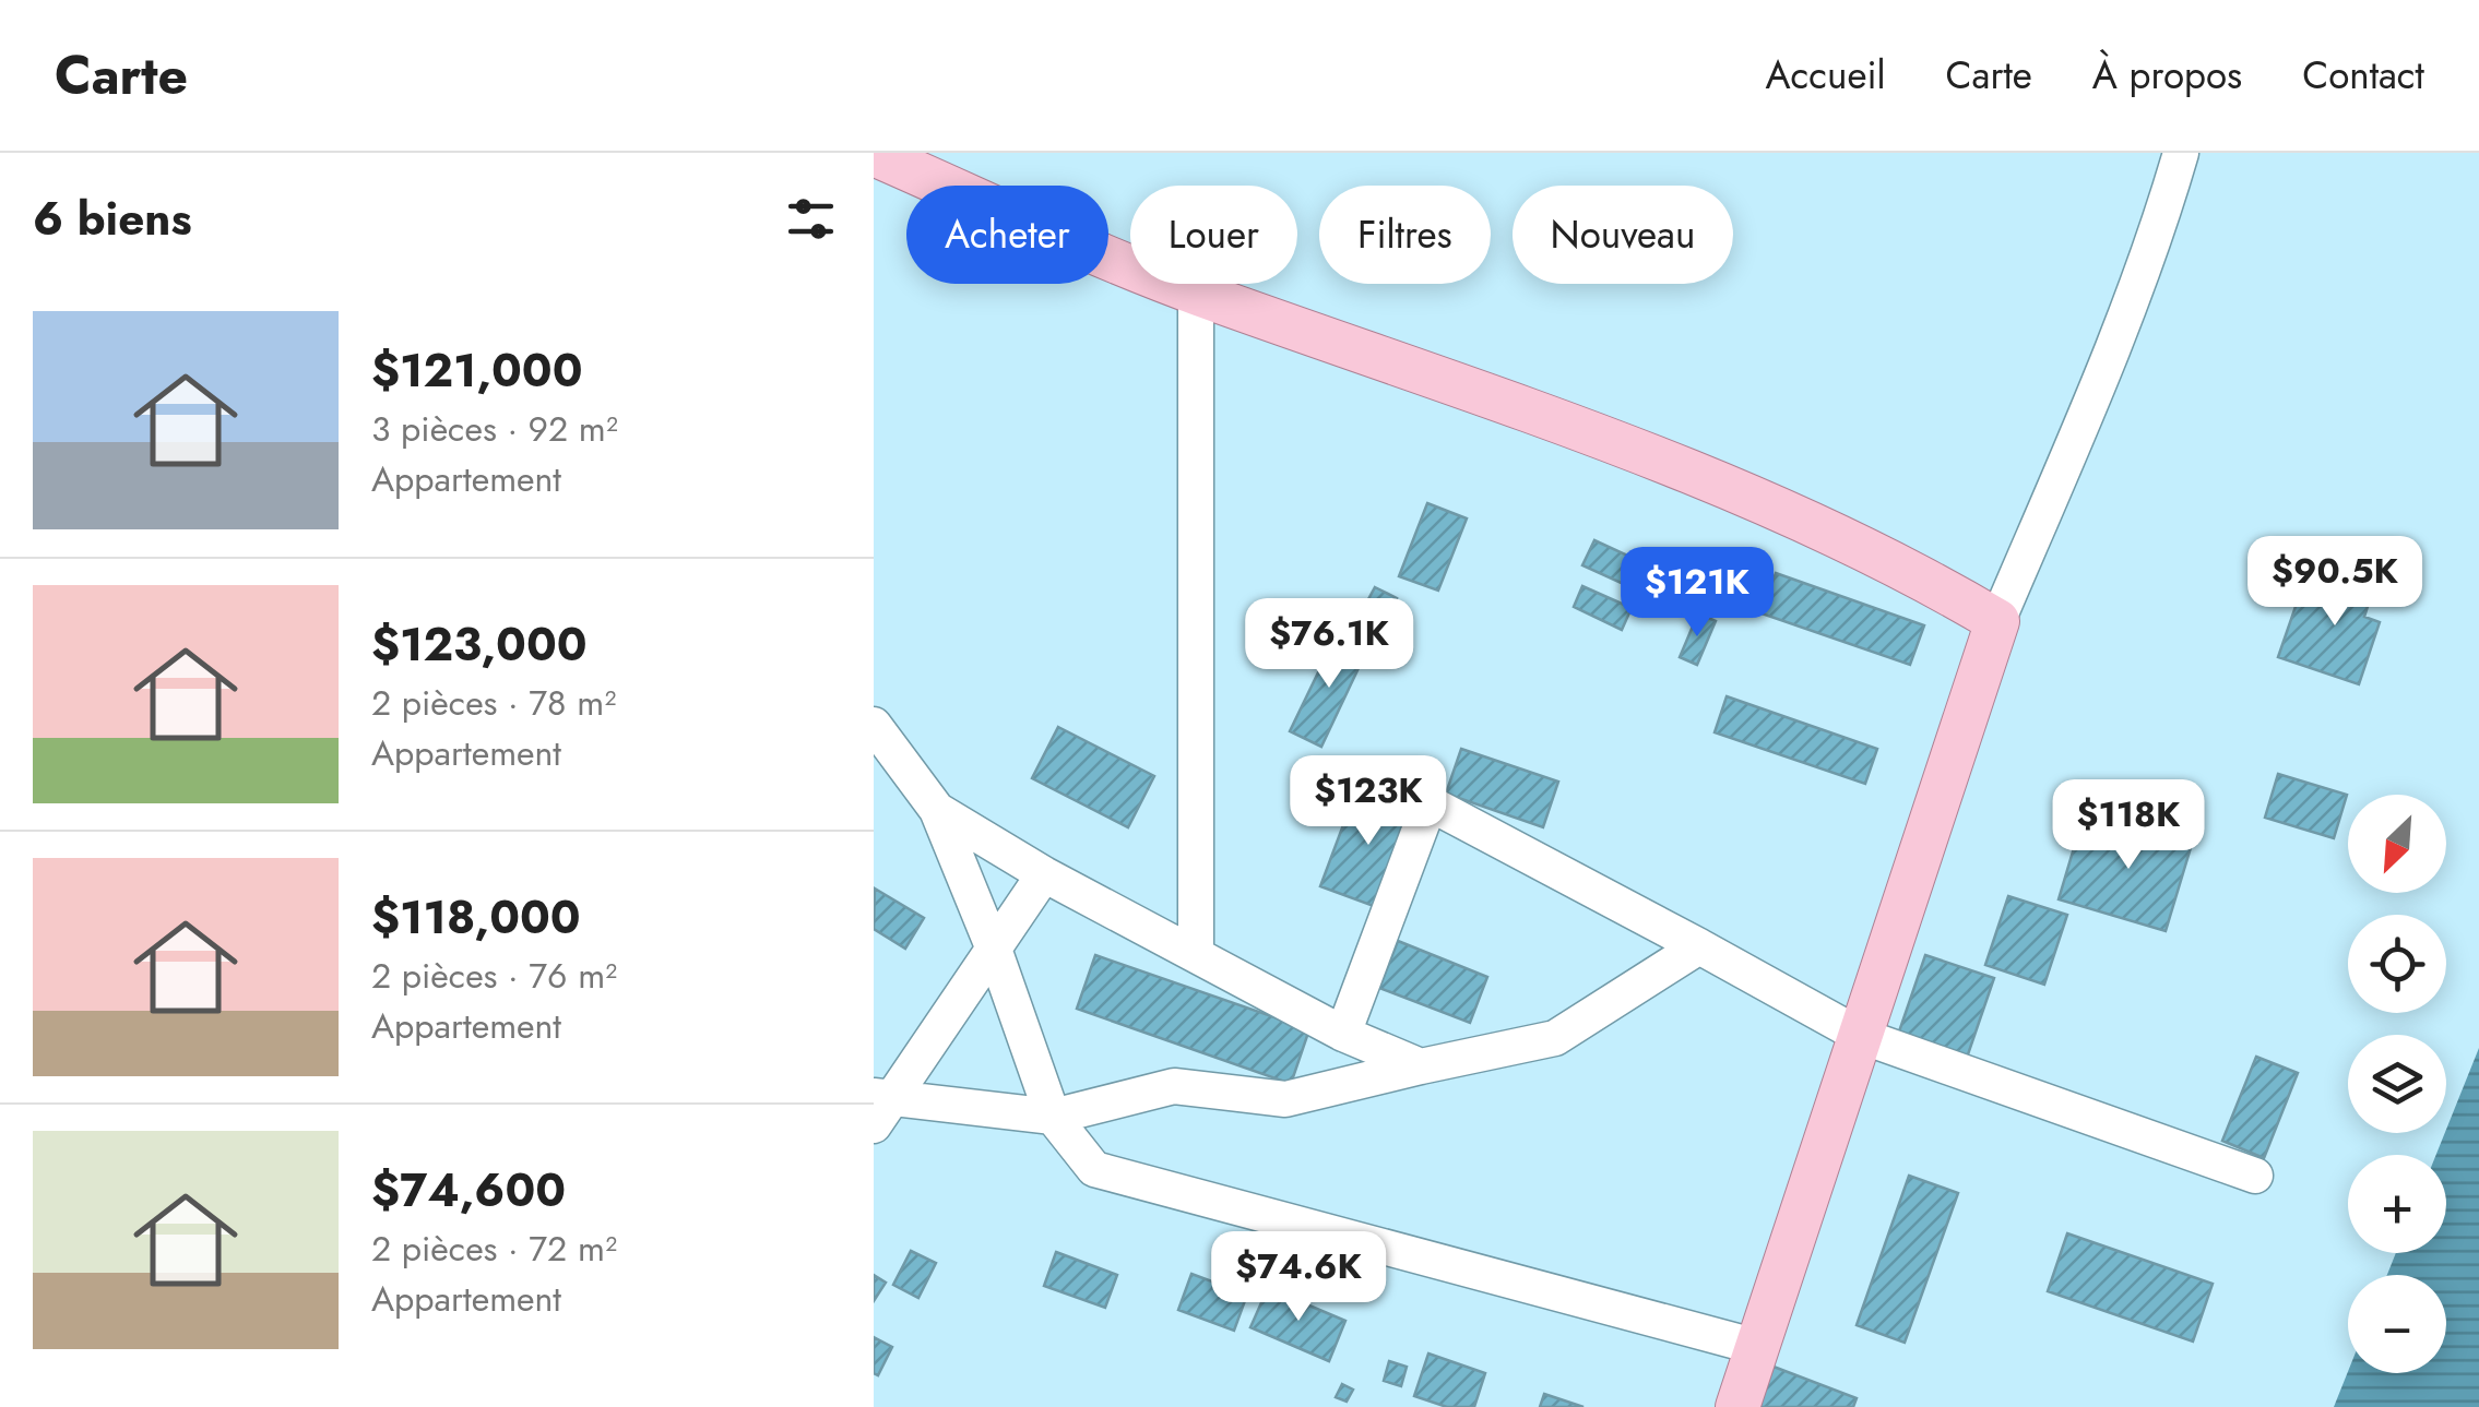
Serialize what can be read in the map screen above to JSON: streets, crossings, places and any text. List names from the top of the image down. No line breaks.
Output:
{"north":"bottom left","page":{"header":"Carte","nav":["Accueil","Carte","À propos","Contact"],"heading":"6 biens","chip":["Acheter","Louer","Filtres","Nouveau"],"list":[{"name":"$121,000","note":"3 pièces · 92 m² · Appartement"},{"name":"$123,000","note":"2 pièces · 78 m² · Appartement"},{"name":"$118,000","note":"2 pièces · 76 m² · Appartement"},{"name":"$74,600","note":"2 pièces · 72 m² · Appartement"}],"price":["$90.5K","$121K","$76.1K","$123K","$118K","$74.6K"],"map_buttons":["+","−"]}}
